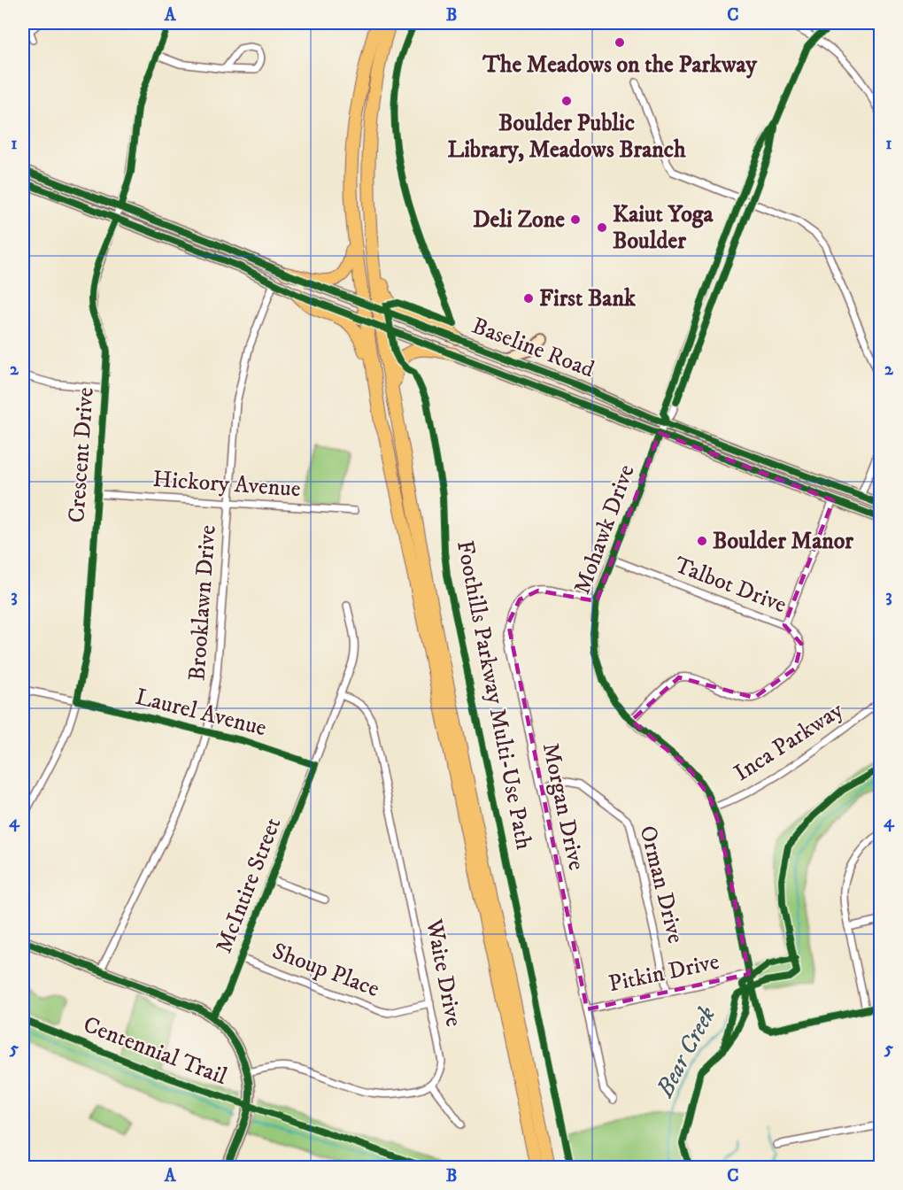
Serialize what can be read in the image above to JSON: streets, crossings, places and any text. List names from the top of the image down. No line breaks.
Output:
{"streets":{"main road":["Baseline Road"],"street":["Crescent Drive","Hickory Avenue","Mohawk Drive","Talbot Drive","Brooklawn Drive","Laurel Avenue","Inca Parkway","Morgan Drive","Orman Drive","McIntire Street","Shoup Place","Waite Drive","Pitkin Drive"],"cycle path":["Foothills Parkway Multi-Use Path","Centennial Trail"]},"crossings":[["Baseline Road","Crescent Drive"],["Baseline Road","Mohawk Drive"],["Baseline Road","Brooklawn Drive"],["Crescent Drive","Hickory Avenue"],["Crescent Drive","Laurel Avenue"],["Hickory Avenue","Brooklawn Drive"],["Mohawk Drive","Talbot Drive"],["Mohawk Drive","Inca Parkway"],["Mohawk Drive","Morgan Drive"],["Mohawk Drive","Pitkin Drive"],["Brooklawn Drive","Laurel Avenue"],["Laurel Avenue","McIntire Street"],["Morgan Drive","Orman Drive"],["Morgan Drive","Pitkin Drive"],["Orman Drive","Pitkin Drive"],["McIntire Street","Shoup Place"],["McIntire Street","Waite Drive"],["Shoup Place","Waite Drive"]],"water":["Bear Creek"],"places":["The Meadows on the Parkway","Boulder Public Library, Meadows Branch","Deli Zone","Kaiut Yoga Boulder","First Bank","Boulder Manor"],"grid":{"columns":["A","B","C"],"rows":["1","2","3","4","5"]}}
